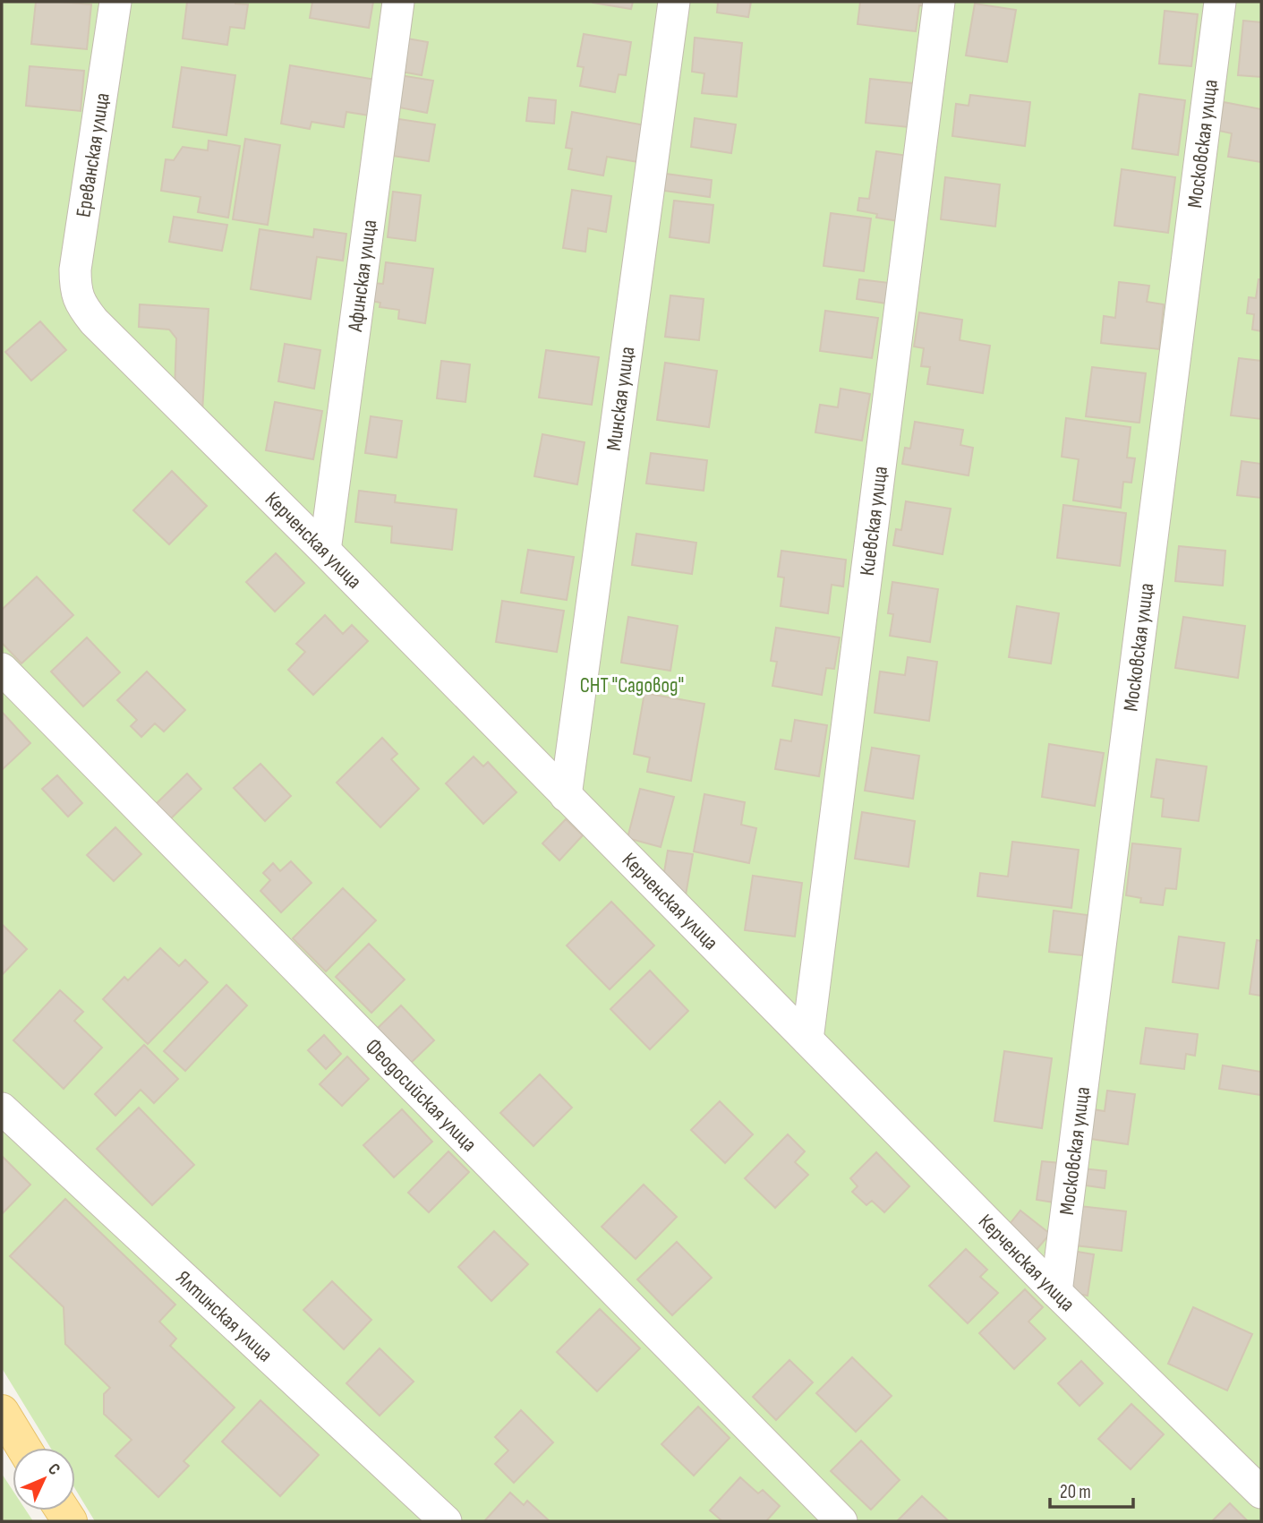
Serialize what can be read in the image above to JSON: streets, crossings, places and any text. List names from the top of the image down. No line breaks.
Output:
{"streets":{"street":["Московская улица","Ереванская улица","Афинская улица","Минская улица","Киевская улица","Керченская улица","Феодосийская улица","Ялтинская улица"]},"crossings":[["Московская улица","Керченская улица"],["Ереванская улица","Керченская улица"],["Афинская улица","Керченская улица"],["Минская улица","Керченская улица"],["Киевская улица","Керченская улица"]],"parks":["СНТ \"Садовод\""],"scale_bar":"20 m","north":"top right"}
